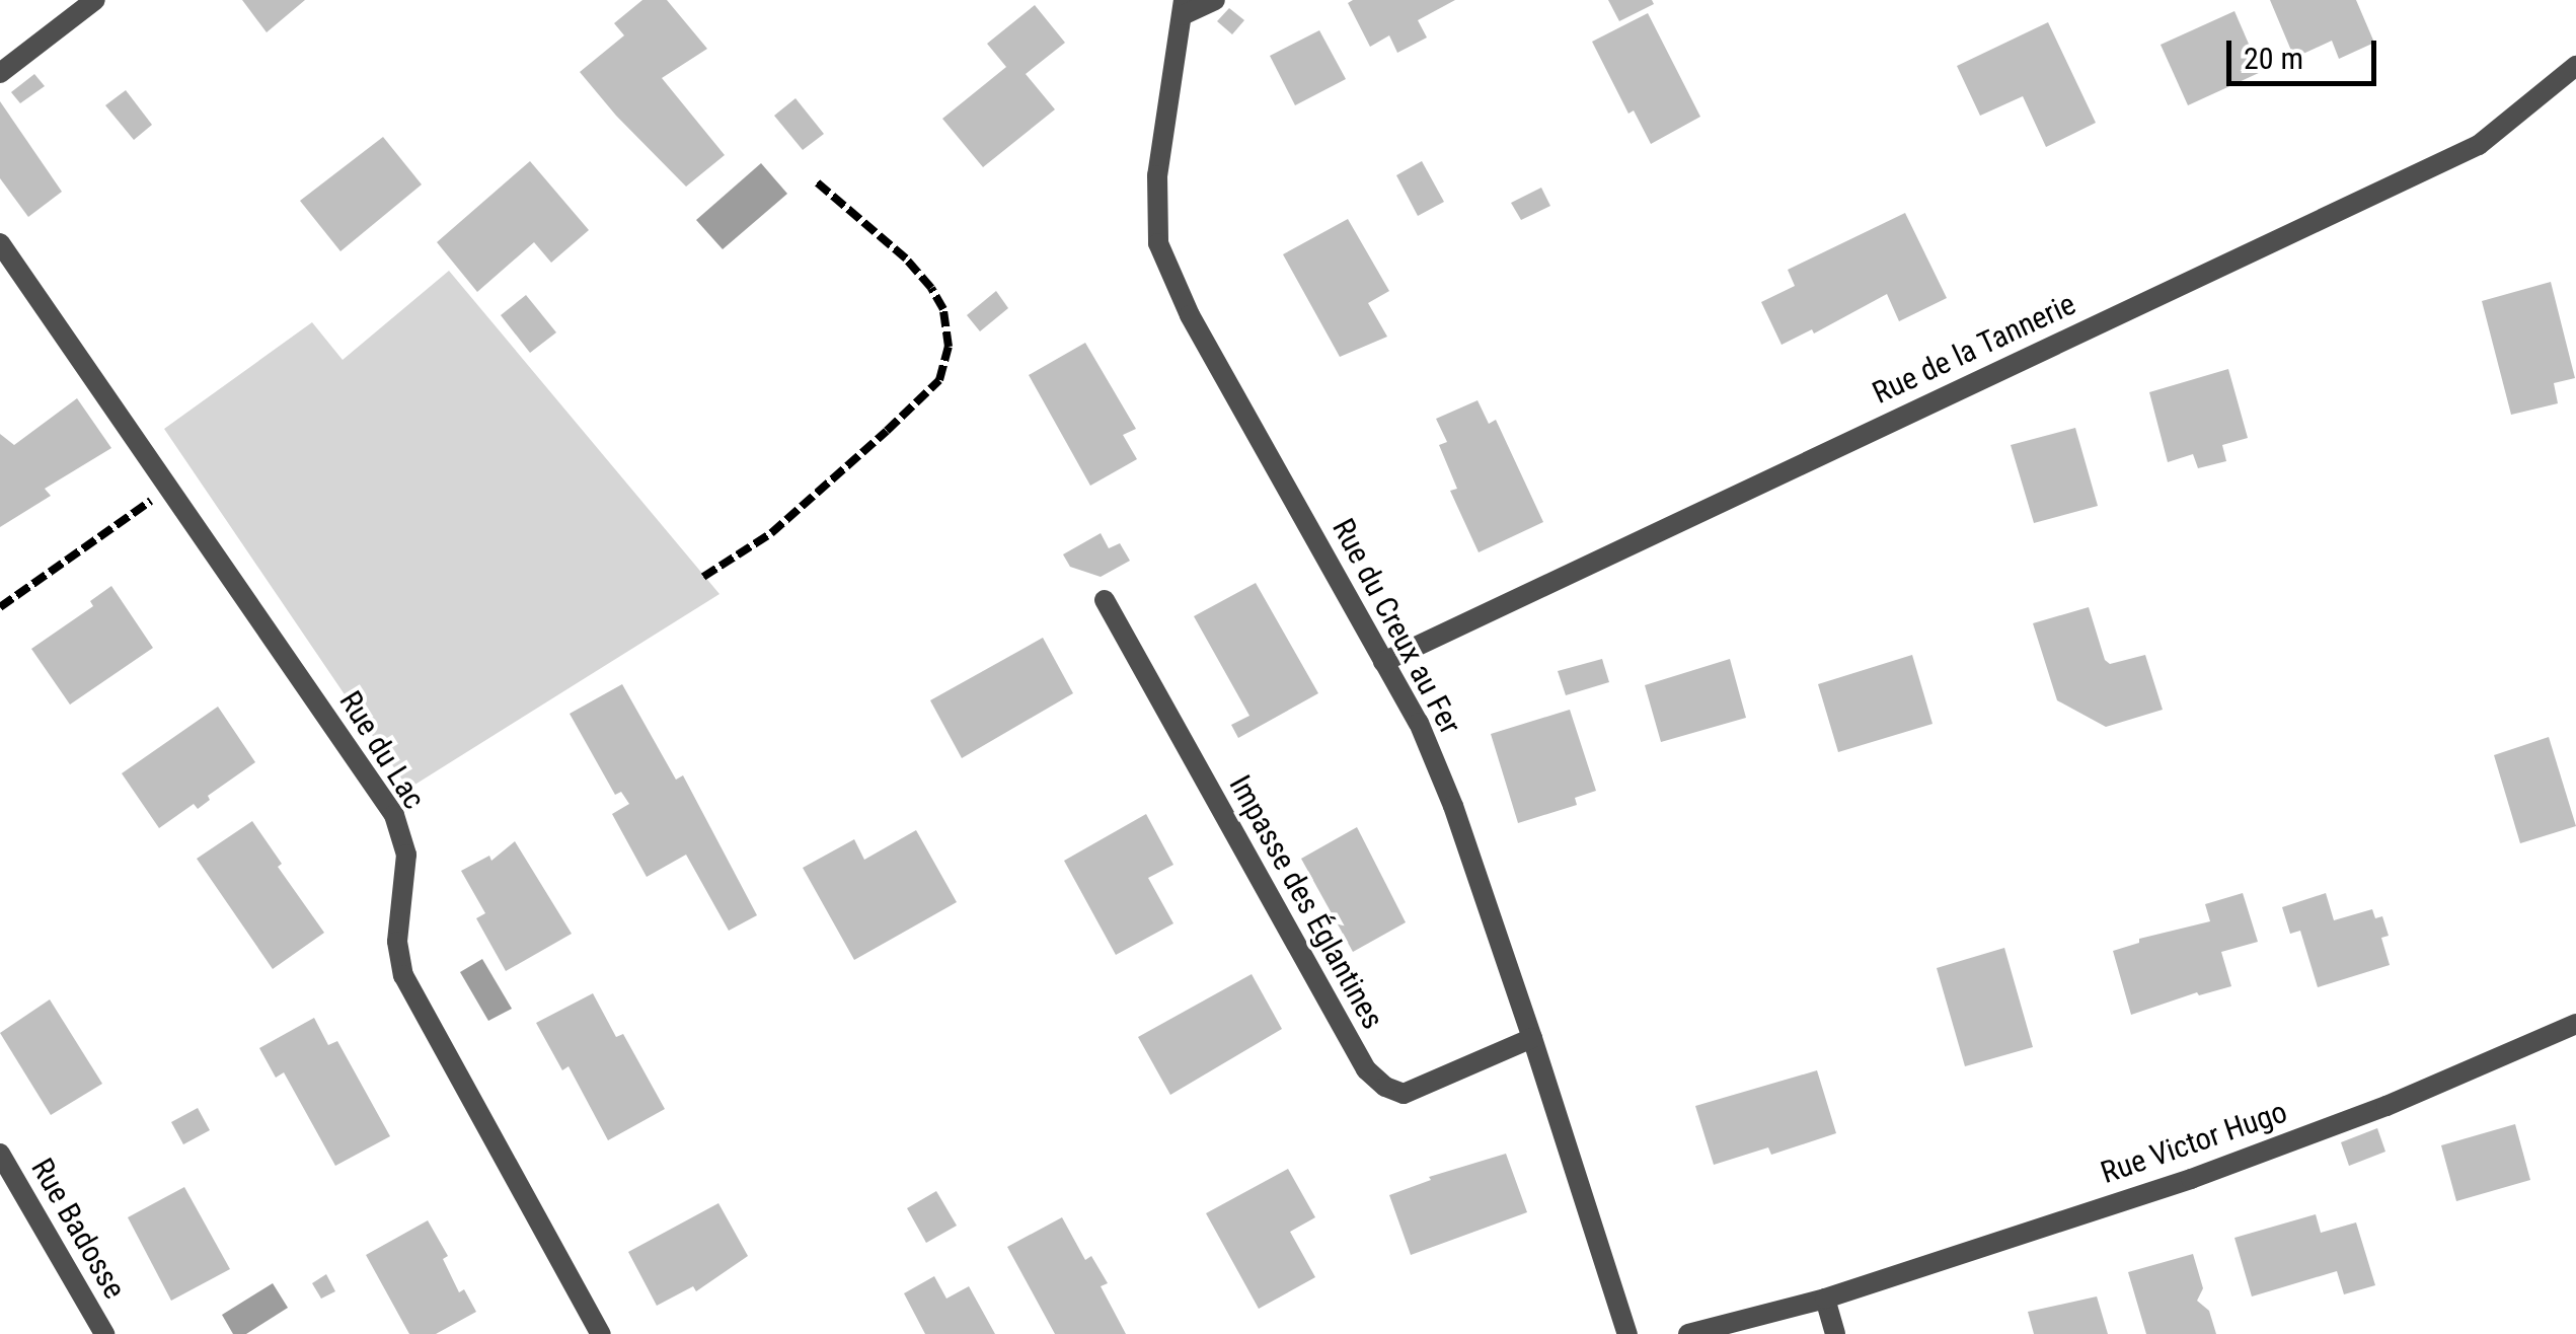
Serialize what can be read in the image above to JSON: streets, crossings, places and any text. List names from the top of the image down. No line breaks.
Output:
{"streets":{"street":["Rue de la Tannerie","Rue du Creux au Fer","Rue du Lac","Impasse des Églantines","Rue Victor Hugo","Rue Badosse"]},"crossings":[["Rue de la Tannerie","Rue du Creux au Fer"],["Rue du Creux au Fer","Impasse des Églantines"]],"scale_bar":"20 m"}
